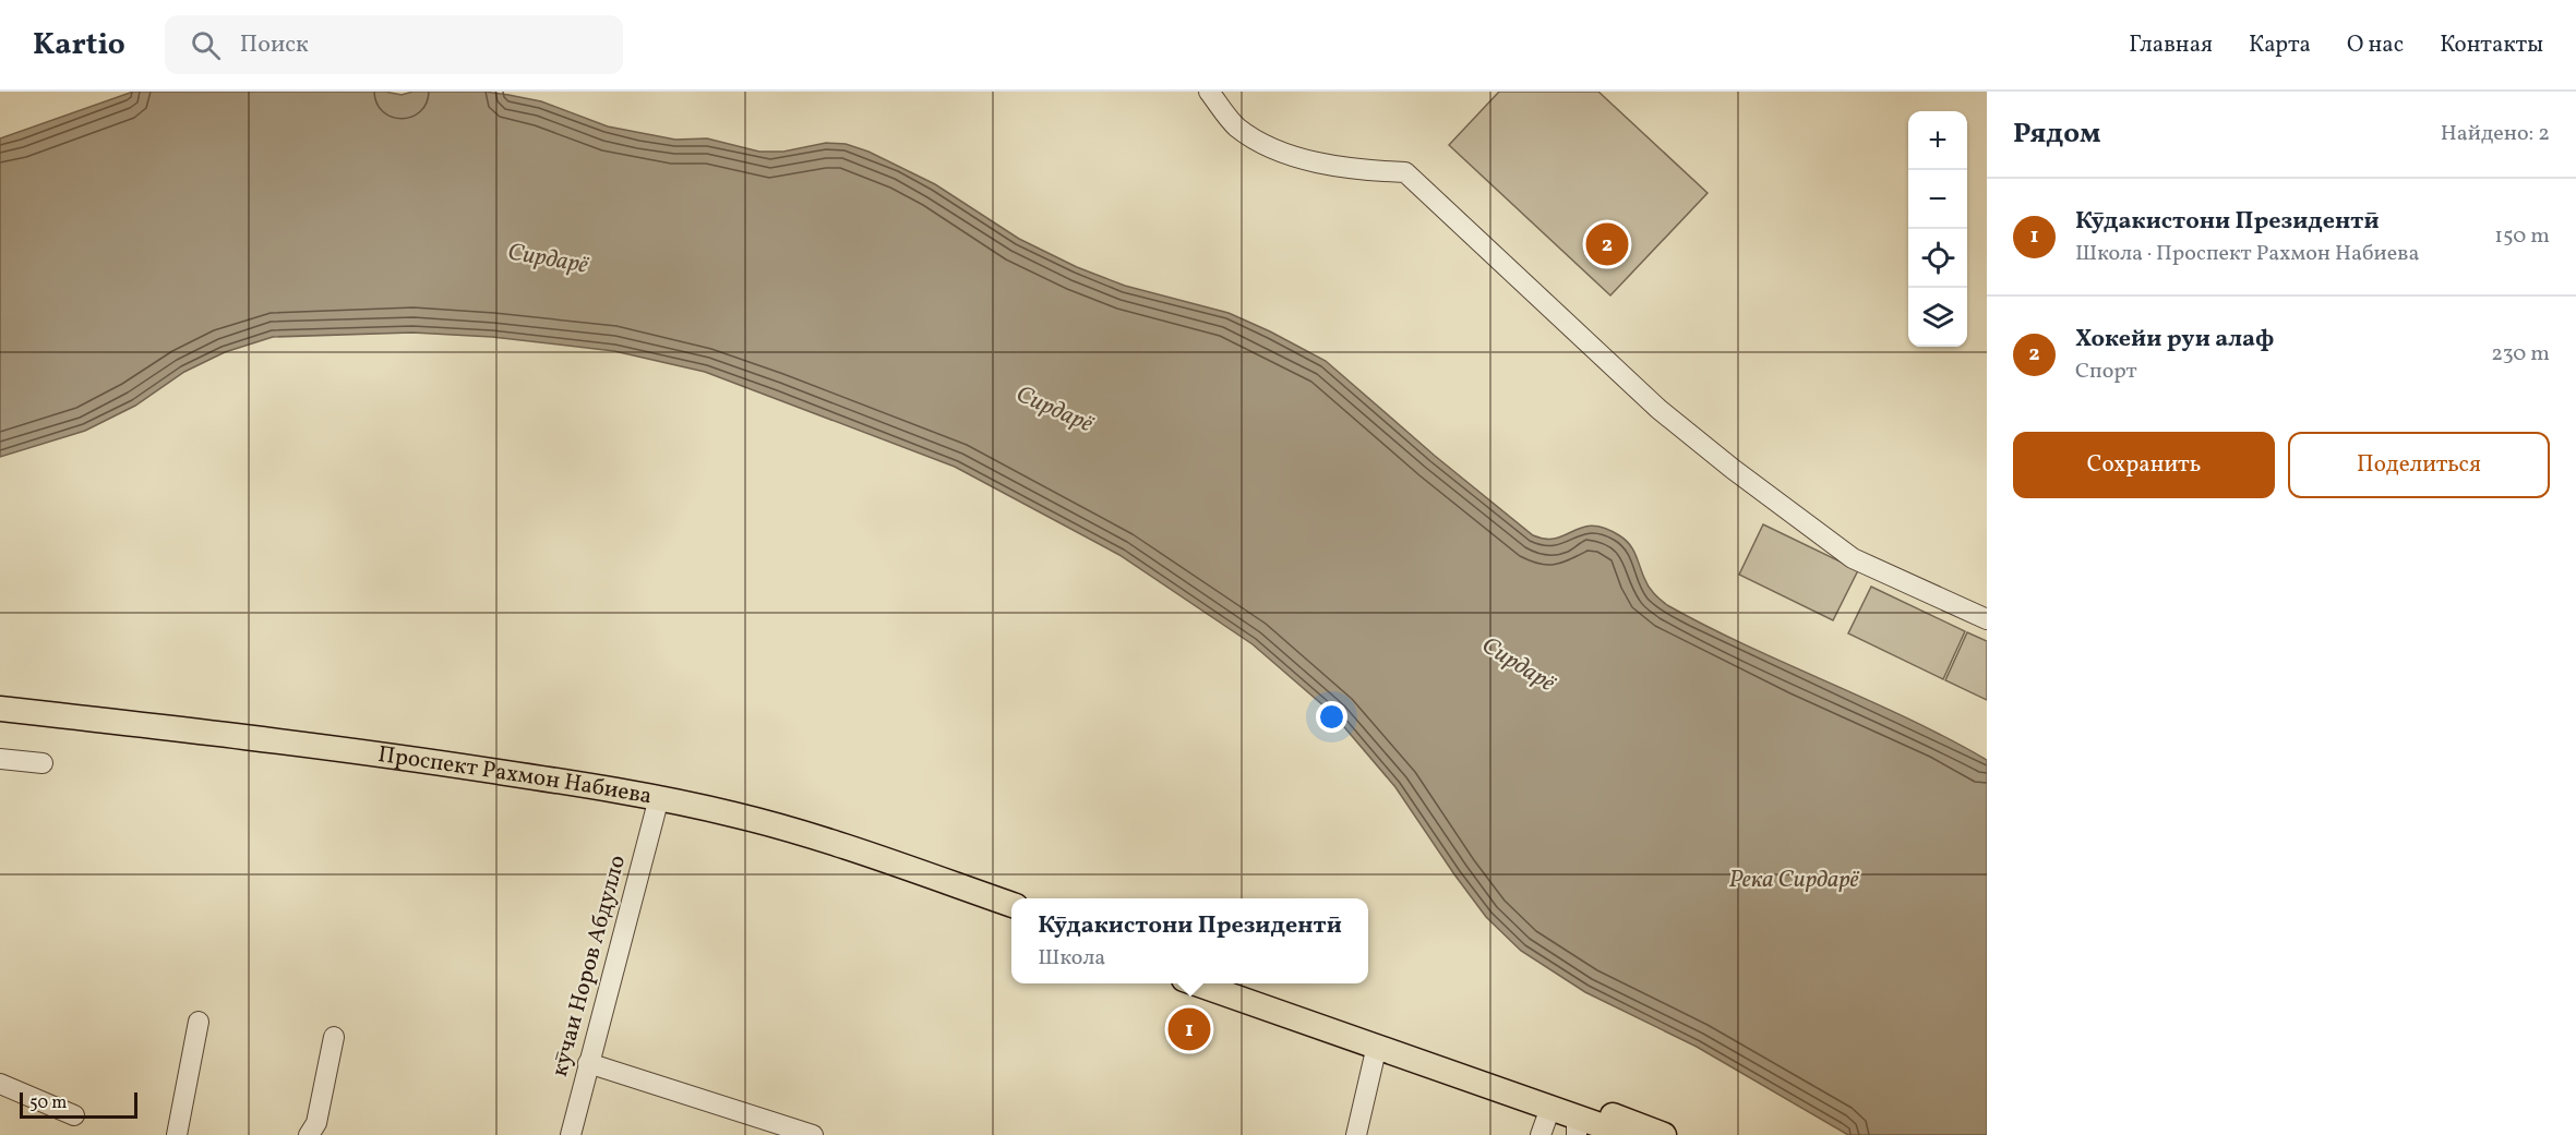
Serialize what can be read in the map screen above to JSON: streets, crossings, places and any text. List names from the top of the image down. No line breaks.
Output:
{"streets":{"main road":["Проспект Рахмон Набиева"],"street":["кӯчаи Норов Абдулло"]},"crossings":[["Проспект Рахмон Набиева","кӯчаи Норов Абдулло"]],"water":["Сирдарё","Река Сирдарё"],"scale_bar":"50 m","page":{"header":"Kartio","search":"Поиск","nav":["Главная","Карта","О нас","Контакты"],"heading":["Рядом","Найдено: 2"],"map_buttons":["+","−"],"list":[{"mark":"1","name":"Кӯдакистони Президентӣ","note":"Школа · Проспект Рахмон Набиева","value":"150 m"},{"mark":"2","name":"Хокейи руи алаф","note":"Спорт","value":"230 m"}],"pins":["2","1"],"buttons":["Сохранить","Поделиться"],"popup":["Кӯдакистони Президентӣ","Школа"],"scale":"50 m"}}
